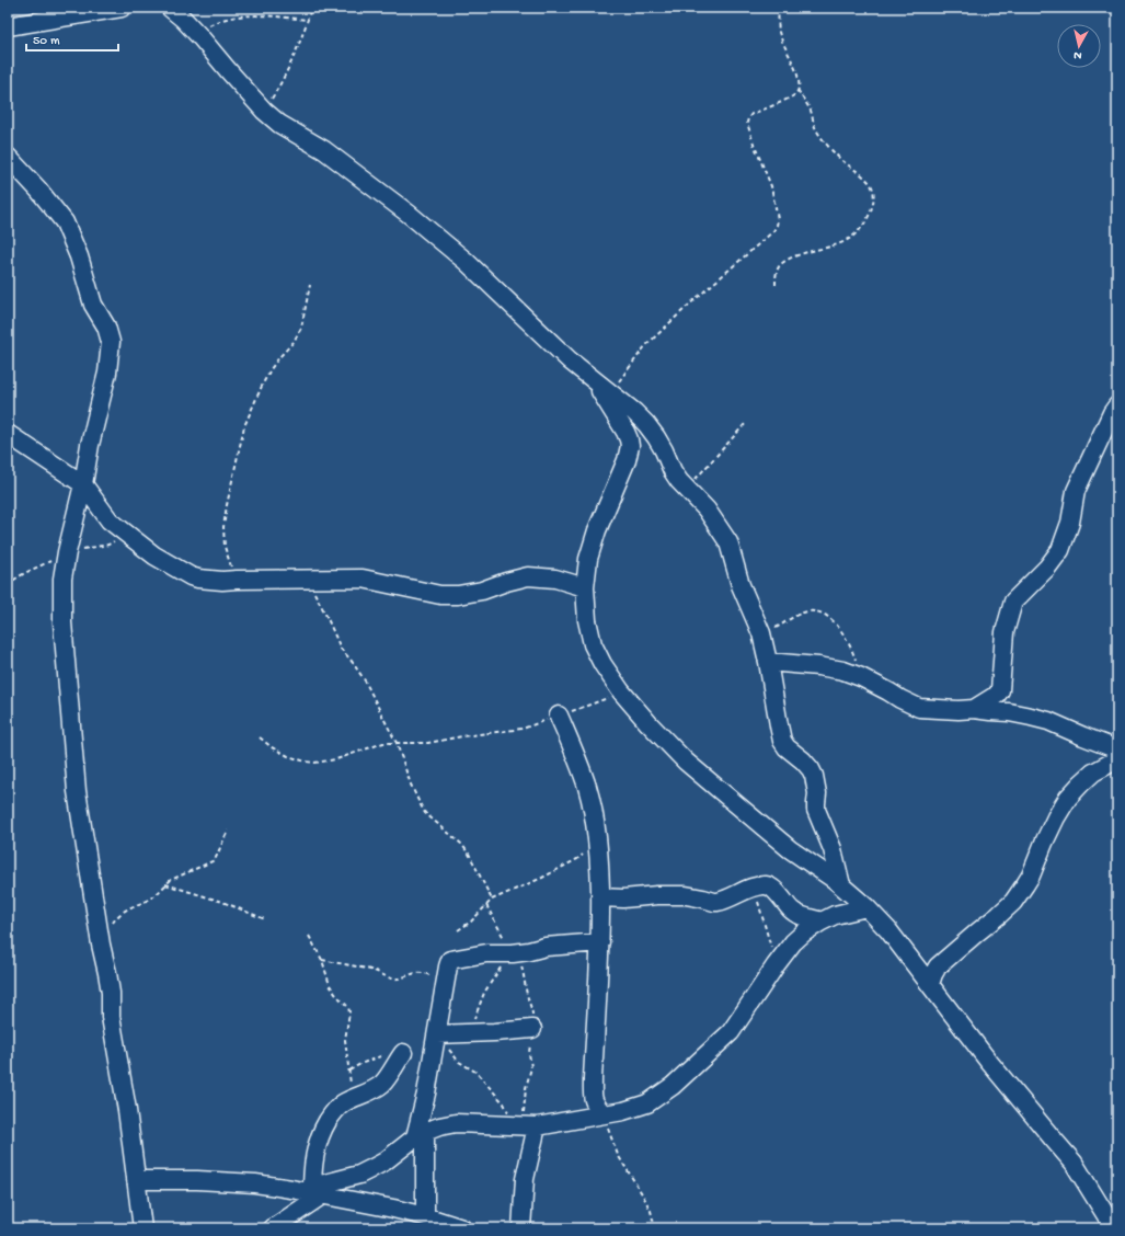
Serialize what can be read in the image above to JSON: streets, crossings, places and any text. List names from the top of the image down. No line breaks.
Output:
{"scale_bar":"50 m","north":"bottom"}
